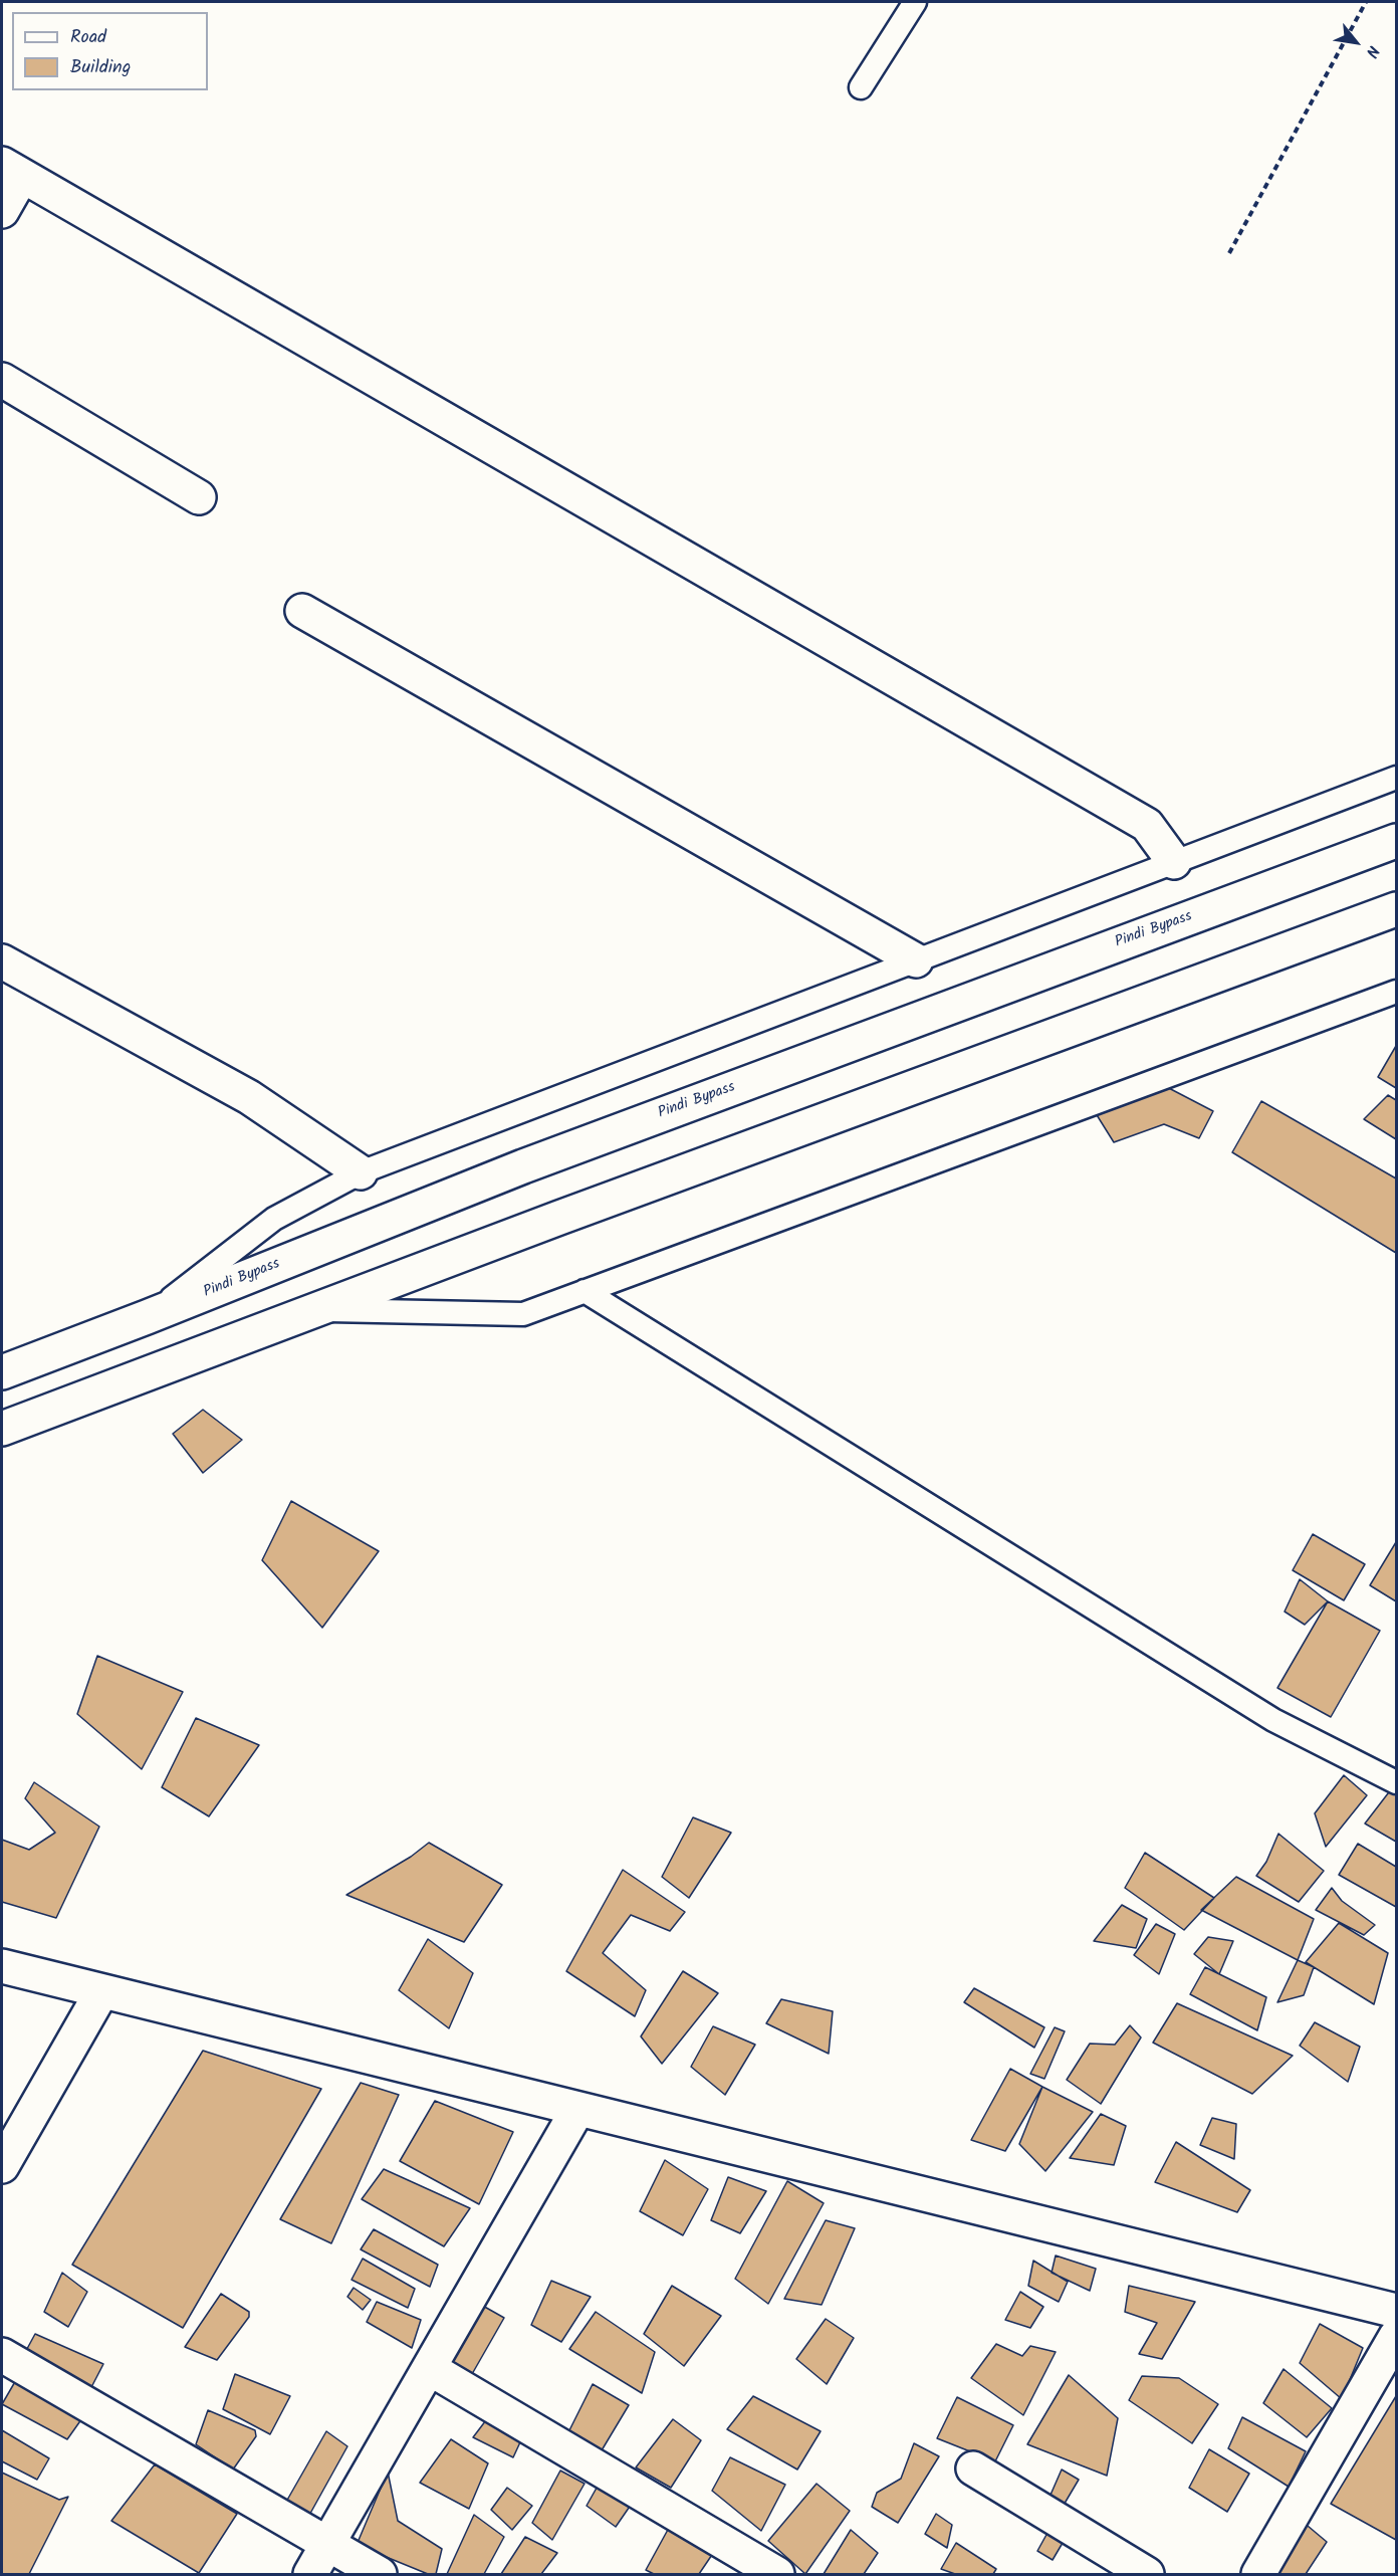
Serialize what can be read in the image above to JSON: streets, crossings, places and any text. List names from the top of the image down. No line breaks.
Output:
{"streets":{"main road":["Pindi Bypass"]},"legend":["Road","Building"],"north":"bottom right"}
